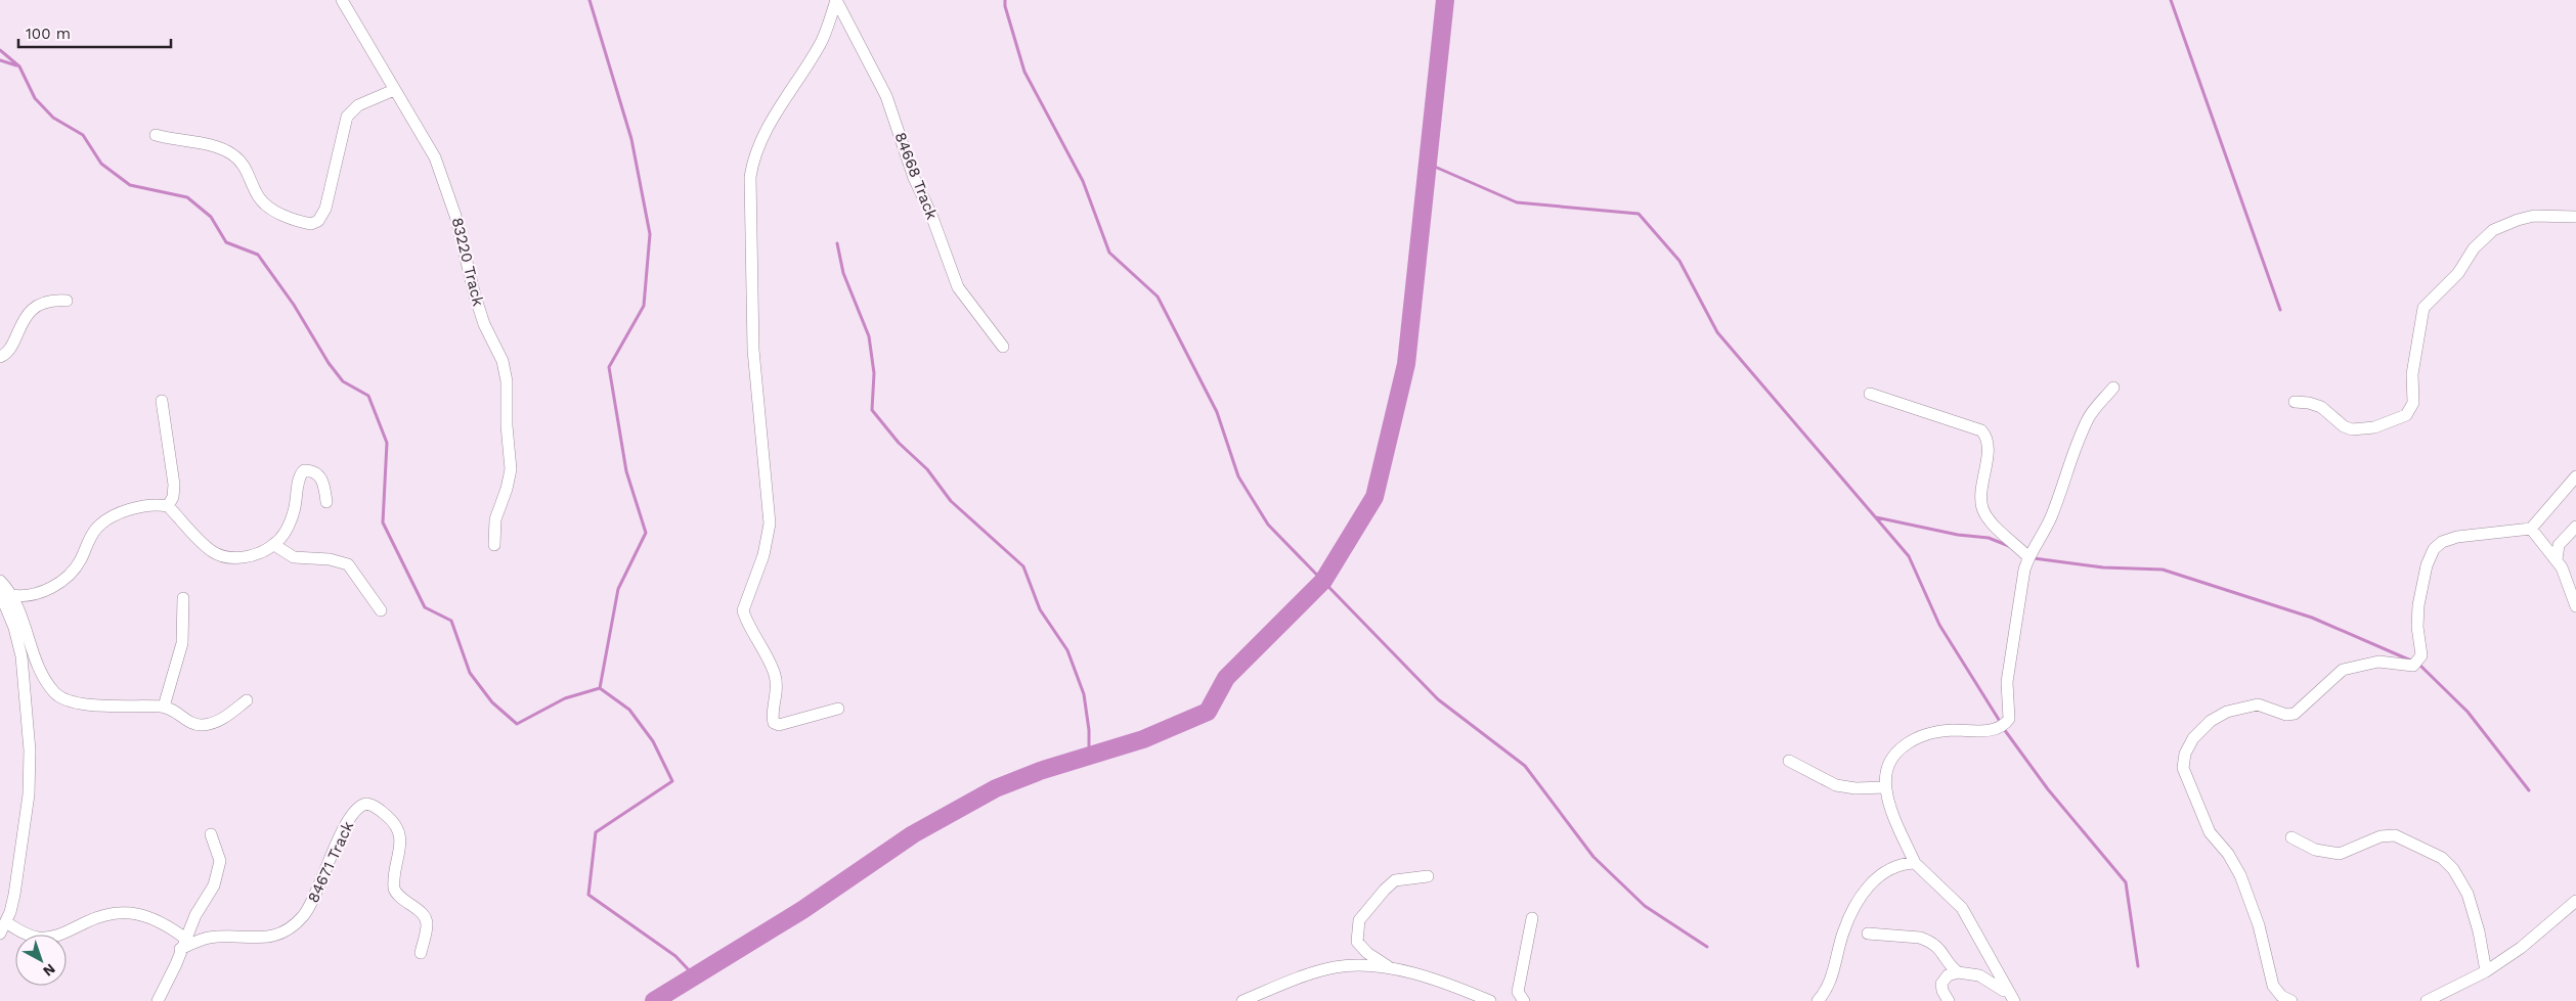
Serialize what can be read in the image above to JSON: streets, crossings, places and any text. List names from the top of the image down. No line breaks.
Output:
{"streets":{"street":["84668 Track","83220 Track","84671 Track"]},"scale_bar":"100 m","north":"bottom right"}
